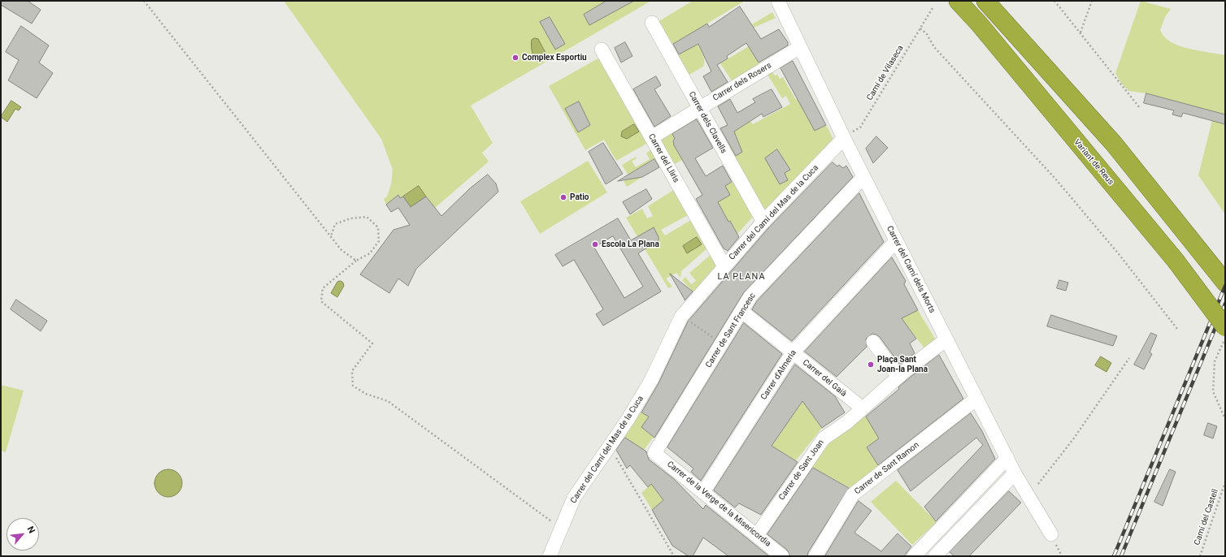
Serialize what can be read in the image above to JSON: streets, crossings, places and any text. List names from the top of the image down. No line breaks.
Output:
{"streets":{"highway":["Variant de Reus"],"street":["Carrer dels Rosers","Carrer dels Clavells","Carrer del Lliris","Carrer del Camí del Mas de la Cuca","Carrer del Camí dels Morts","Carrer de Sant Francesc","Carrer d'Almeria","Carrer del Gaià","Carrer de Sant Ramon","Carrer de Sant Joan","Carrer de la Verge de la Misericordia"],"path":["Camí de Vilaseca","Camí del Castell"]},"crossings":[["Camí de Vilaseca","Carrer del Camí del Mas de la Cuca"],["Camí de Vilaseca","Carrer del Camí dels Morts"],["Carrer dels Rosers","Carrer dels Clavells"],["Carrer dels Rosers","Carrer del Lliris"],["Carrer dels Rosers","Carrer del Camí dels Morts"],["Carrer dels Clavells","Carrer del Camí del Mas de la Cuca"],["Carrer del Lliris","Carrer del Camí del Mas de la Cuca"],["Carrer del Camí del Mas de la Cuca","Carrer del Camí dels Morts"],["Carrer del Camí dels Morts","Carrer de Sant Francesc"],["Carrer del Camí dels Morts","Carrer d'Almeria"],["Carrer del Camí dels Morts","Carrer de Sant Ramon"],["Carrer del Camí dels Morts","Carrer de Sant Joan"],["Carrer de Sant Francesc","Carrer del Gaià"],["Carrer de Sant Francesc","Carrer de la Verge de la Misericordia"],["Carrer d'Almeria","Carrer del Gaià"],["Carrer d'Almeria","Carrer de la Verge de la Misericordia"],["Carrer del Gaià","Carrer de Sant Joan"],["Carrer de Sant Joan","Carrer de la Verge de la Misericordia"]],"districts":["LA PLANA"],"places":["Complex Esportiu","Patio","Escola La Plana","Plaça Sant Joan-la Plana"],"north":"top right"}
